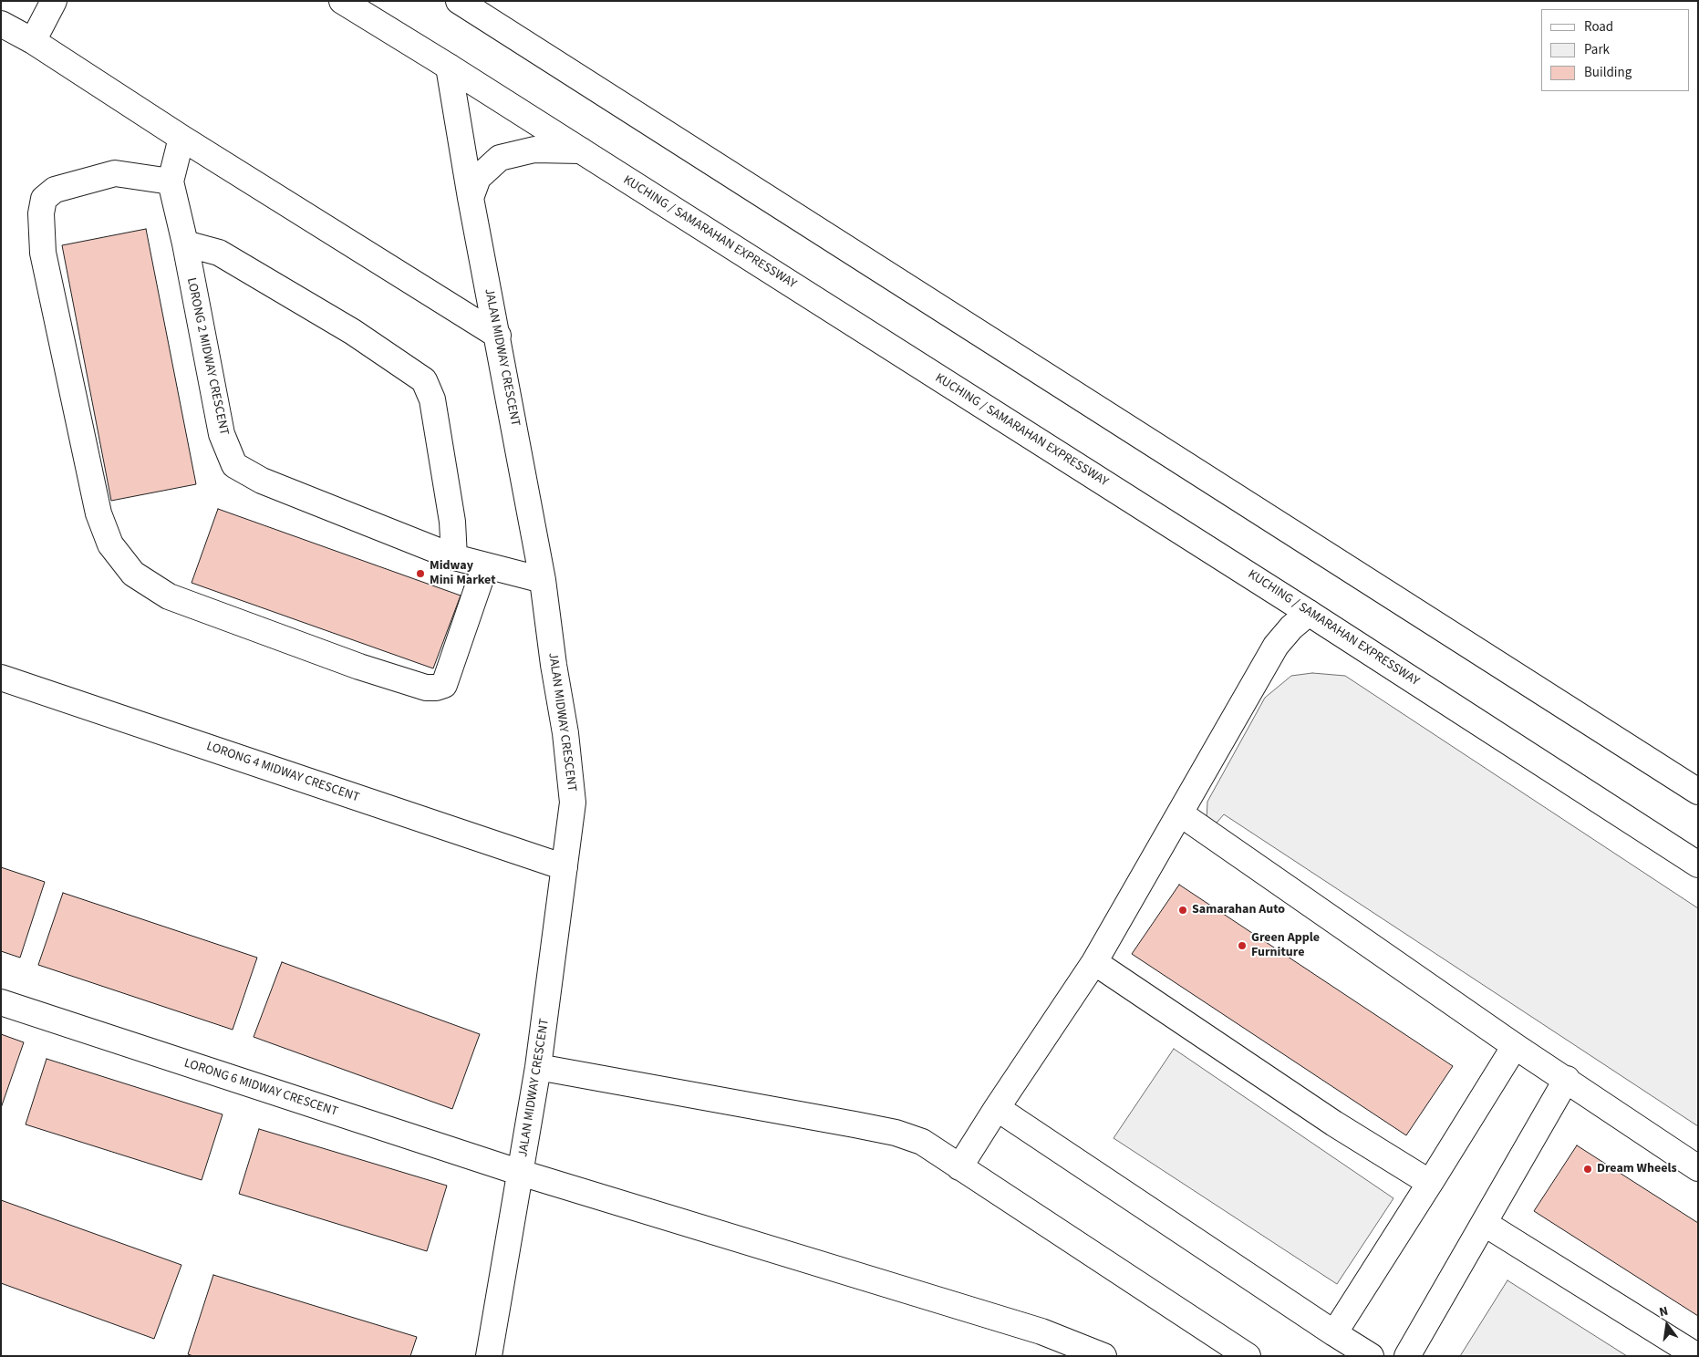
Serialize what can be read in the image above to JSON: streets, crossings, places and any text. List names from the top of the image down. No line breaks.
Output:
{"streets":{"main road":["KUCHING / SAMARAHAN EXPRESSWAY","LORONG 2 MIDWAY CRESCENT","JALAN MIDWAY CRESCENT","LORONG 4 MIDWAY CRESCENT","LORONG 6 MIDWAY CRESCENT"]},"crossings":[["KUCHING / SAMARAHAN EXPRESSWAY","JALAN MIDWAY CRESCENT"],["LORONG 2 MIDWAY CRESCENT","JALAN MIDWAY CRESCENT"],["JALAN MIDWAY CRESCENT","LORONG 4 MIDWAY CRESCENT"],["JALAN MIDWAY CRESCENT","LORONG 6 MIDWAY CRESCENT"]],"places":["Midway Mini Market","Samarahan Auto","Green Apple Furniture","Dream Wheels"],"legend":["Road","Park","Building"],"north":"top"}
